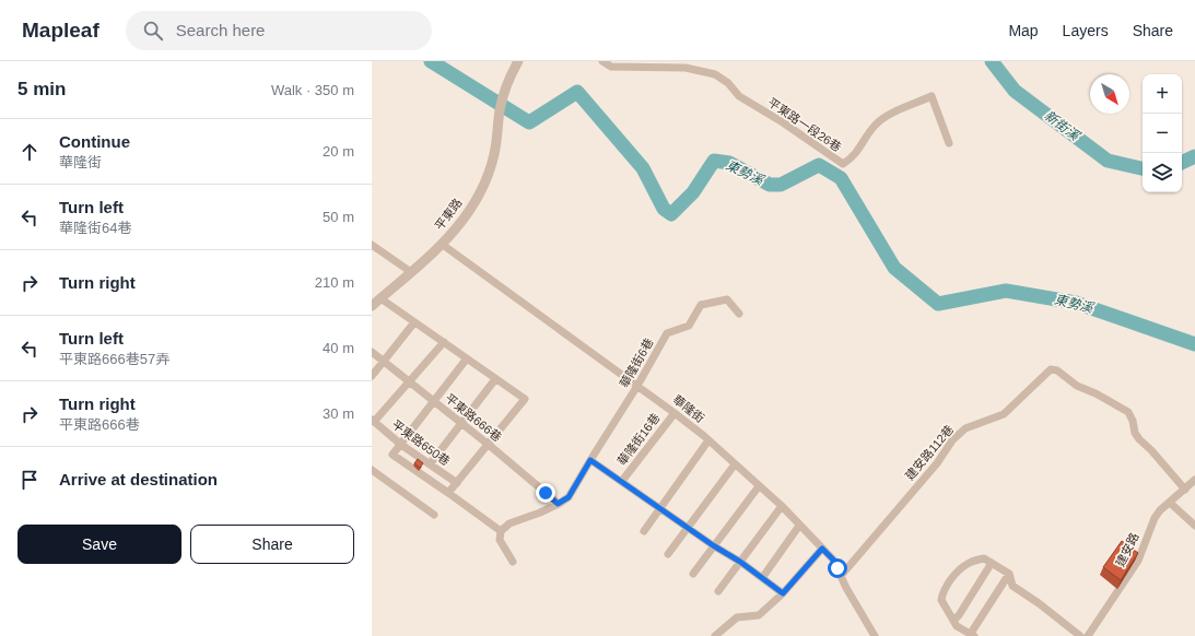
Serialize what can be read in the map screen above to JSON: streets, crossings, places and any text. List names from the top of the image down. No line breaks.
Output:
{"streets":{"street":["平東路一段26巷","平東路","華隆街6巷","華隆街","平東路666巷","華隆街16巷","平東路650巷","建安路112巷","建安路"]},"crossings":[["平東路","華隆街"],["華隆街6巷","華隆街"],["華隆街6巷","平東路666巷"],["華隆街","華隆街16巷"],["華隆街","建安路112巷"],["建安路112巷","建安路"]],"water":["新街溪","東勢溪"],"north":"bottom right","page":{"header":"Mapleaf","search":"Search here","nav":["Map","Layers","Share"],"heading":["5 min","Walk · 350 m"],"map_buttons":["+","−"],"list":[["Continue","華隆街","20 m"],["Turn left","華隆街64巷","50 m"],["Turn right","210 m"],["Turn left","平東路666巷57弄","40 m"],["Turn right","平東路666巷","30 m"],"Arrive at destination"],"buttons":["Save","Share"]}}
